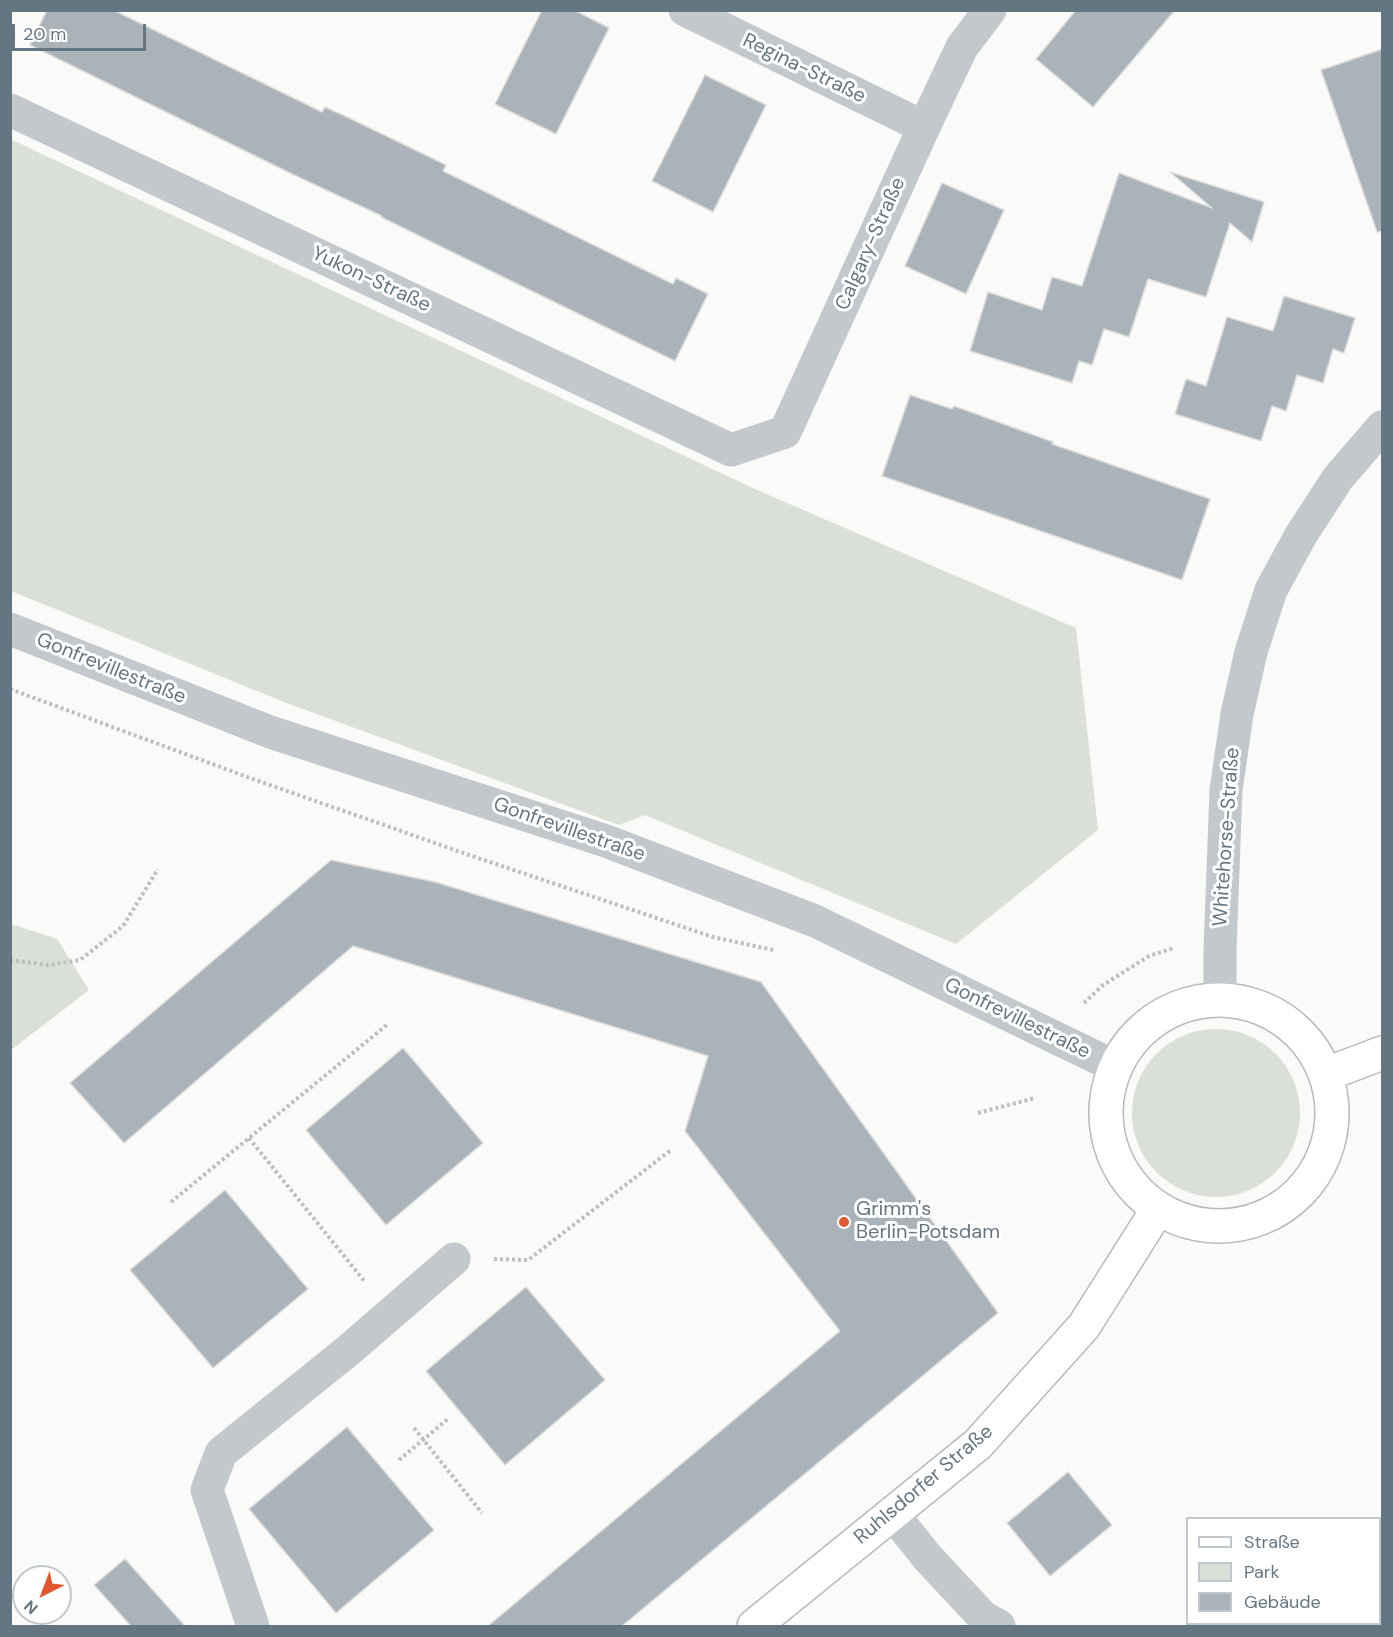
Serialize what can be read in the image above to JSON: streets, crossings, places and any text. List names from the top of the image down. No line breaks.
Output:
{"streets":{"main road":["Ruhlsdorfer Straße"],"street":["Regina-Straße","Calgary-Straße","Yukon-Straße","Gonfrevillestraße","Whitehorse-Straße"]},"crossings":[["Regina-Straße","Calgary-Straße"],["Calgary-Straße","Yukon-Straße"]],"places":["Grimm's Berlin-Potsdam"],"legend":["Straße","Park","Gebäude"],"scale_bar":"20 m","north":"bottom left"}
